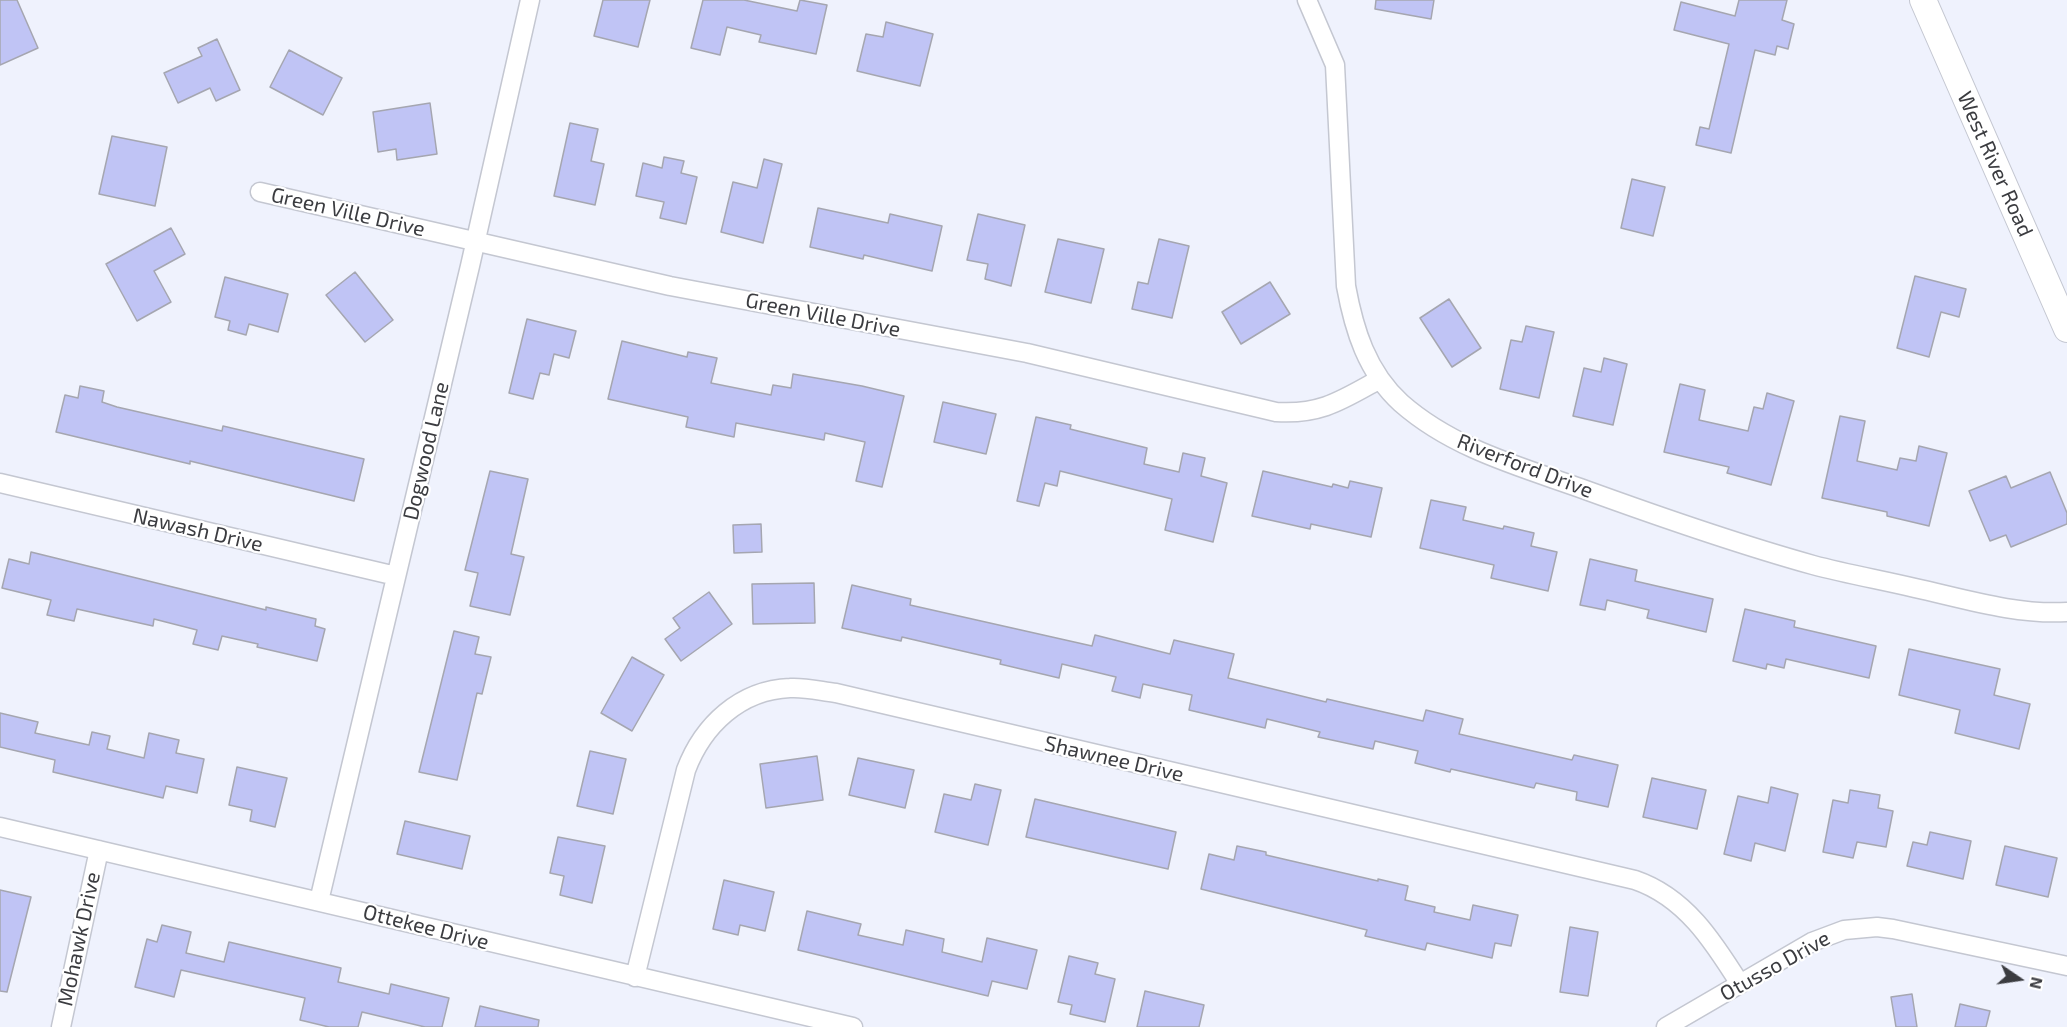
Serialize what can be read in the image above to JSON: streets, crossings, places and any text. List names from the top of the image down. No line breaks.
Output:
{"streets":{"main road":["West River Road"],"street":["Green Ville Drive","Dogwood Lane","Riverford Drive","Nawash Drive","Shawnee Drive","Ottekee Drive","Mohawk Drive","Otusso Drive"]},"crossings":[["Green Ville Drive","Dogwood Lane"],["Green Ville Drive","Riverford Drive"],["Dogwood Lane","Nawash Drive"],["Dogwood Lane","Ottekee Drive"],["Shawnee Drive","Ottekee Drive"],["Shawnee Drive","Otusso Drive"],["Ottekee Drive","Mohawk Drive"]],"north":"right"}
